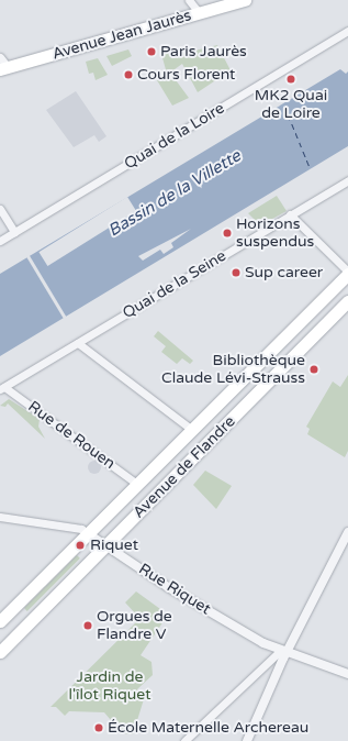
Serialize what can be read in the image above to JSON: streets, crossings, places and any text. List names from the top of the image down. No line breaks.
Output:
{"streets":{"main road":["Avenue Jean Jaurès","Avenue de Flandre"],"street":["Quai de la Loire","Quai de la Seine","Rue de Rouen","Rue Riquet"]},"crossings":[["Quai de la Seine","Rue de Rouen"],["Rue de Rouen","Avenue de Flandre"],["Avenue de Flandre","Rue Riquet"]],"water":["Bassin de la Villette"],"parks":["Jardin de l'îlot Riquet"],"places":["Paris Jaurès","Cours Florent","MK2 Quai de Loire","Horizons suspendus","Sup career","Bibliothèque Claude Lévi-Strauss","Riquet","Orgues de Flandre V","École Maternelle Archereau"]}
